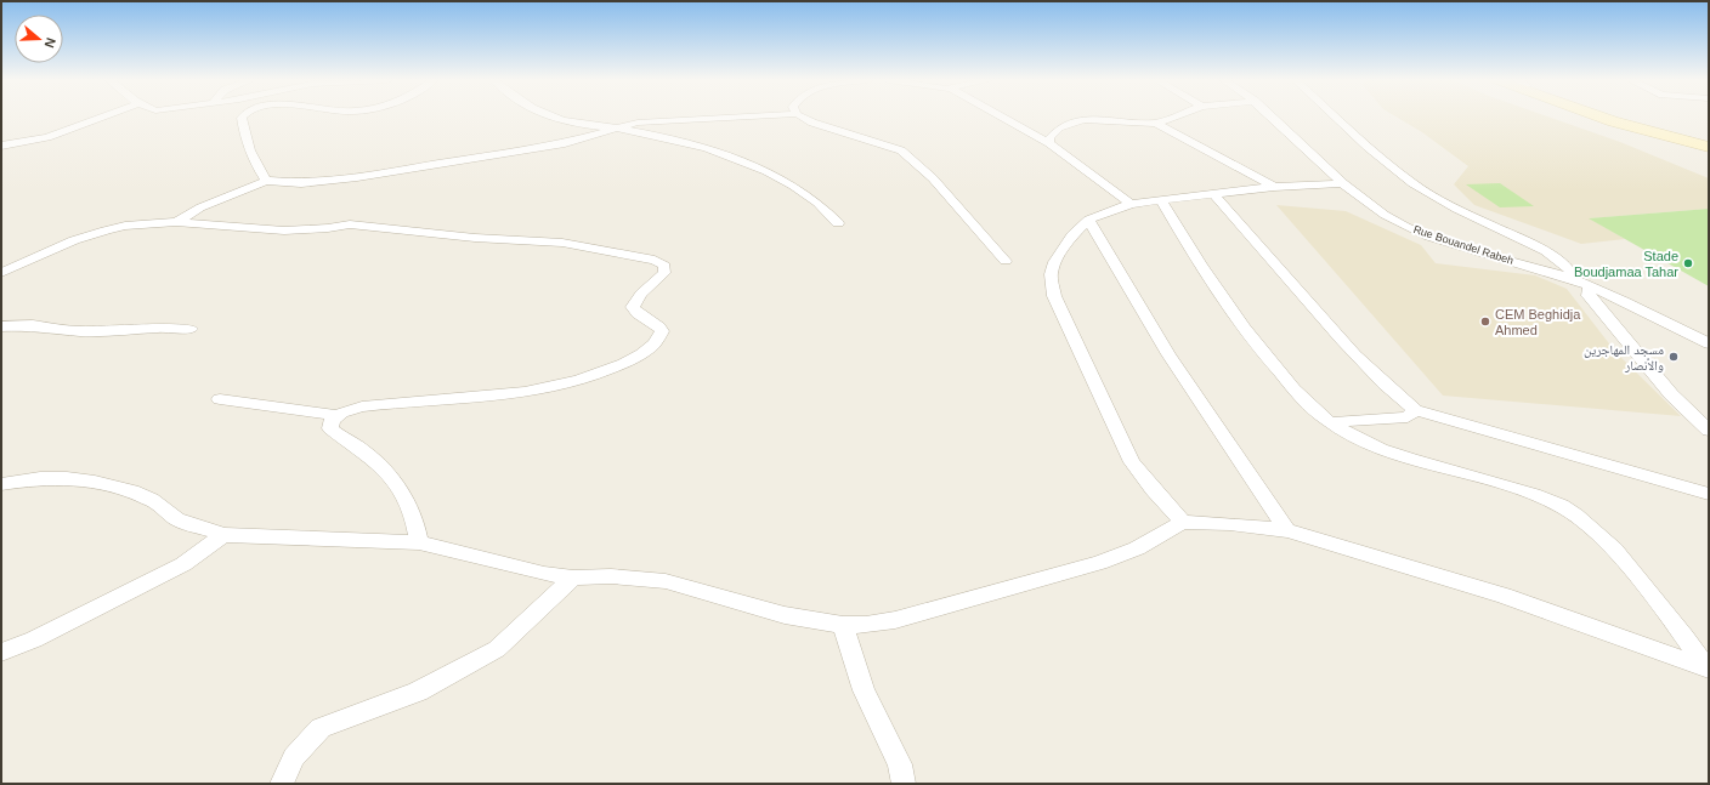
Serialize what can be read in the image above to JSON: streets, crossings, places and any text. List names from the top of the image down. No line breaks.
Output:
{"streets":{"street":["Rue Bouandel Rabeh"]},"places":["Stade Boudjamaa Tahar","CEM Beghidja Ahmed","مسجد المهاجرين والأنصار"],"north":"right"}
